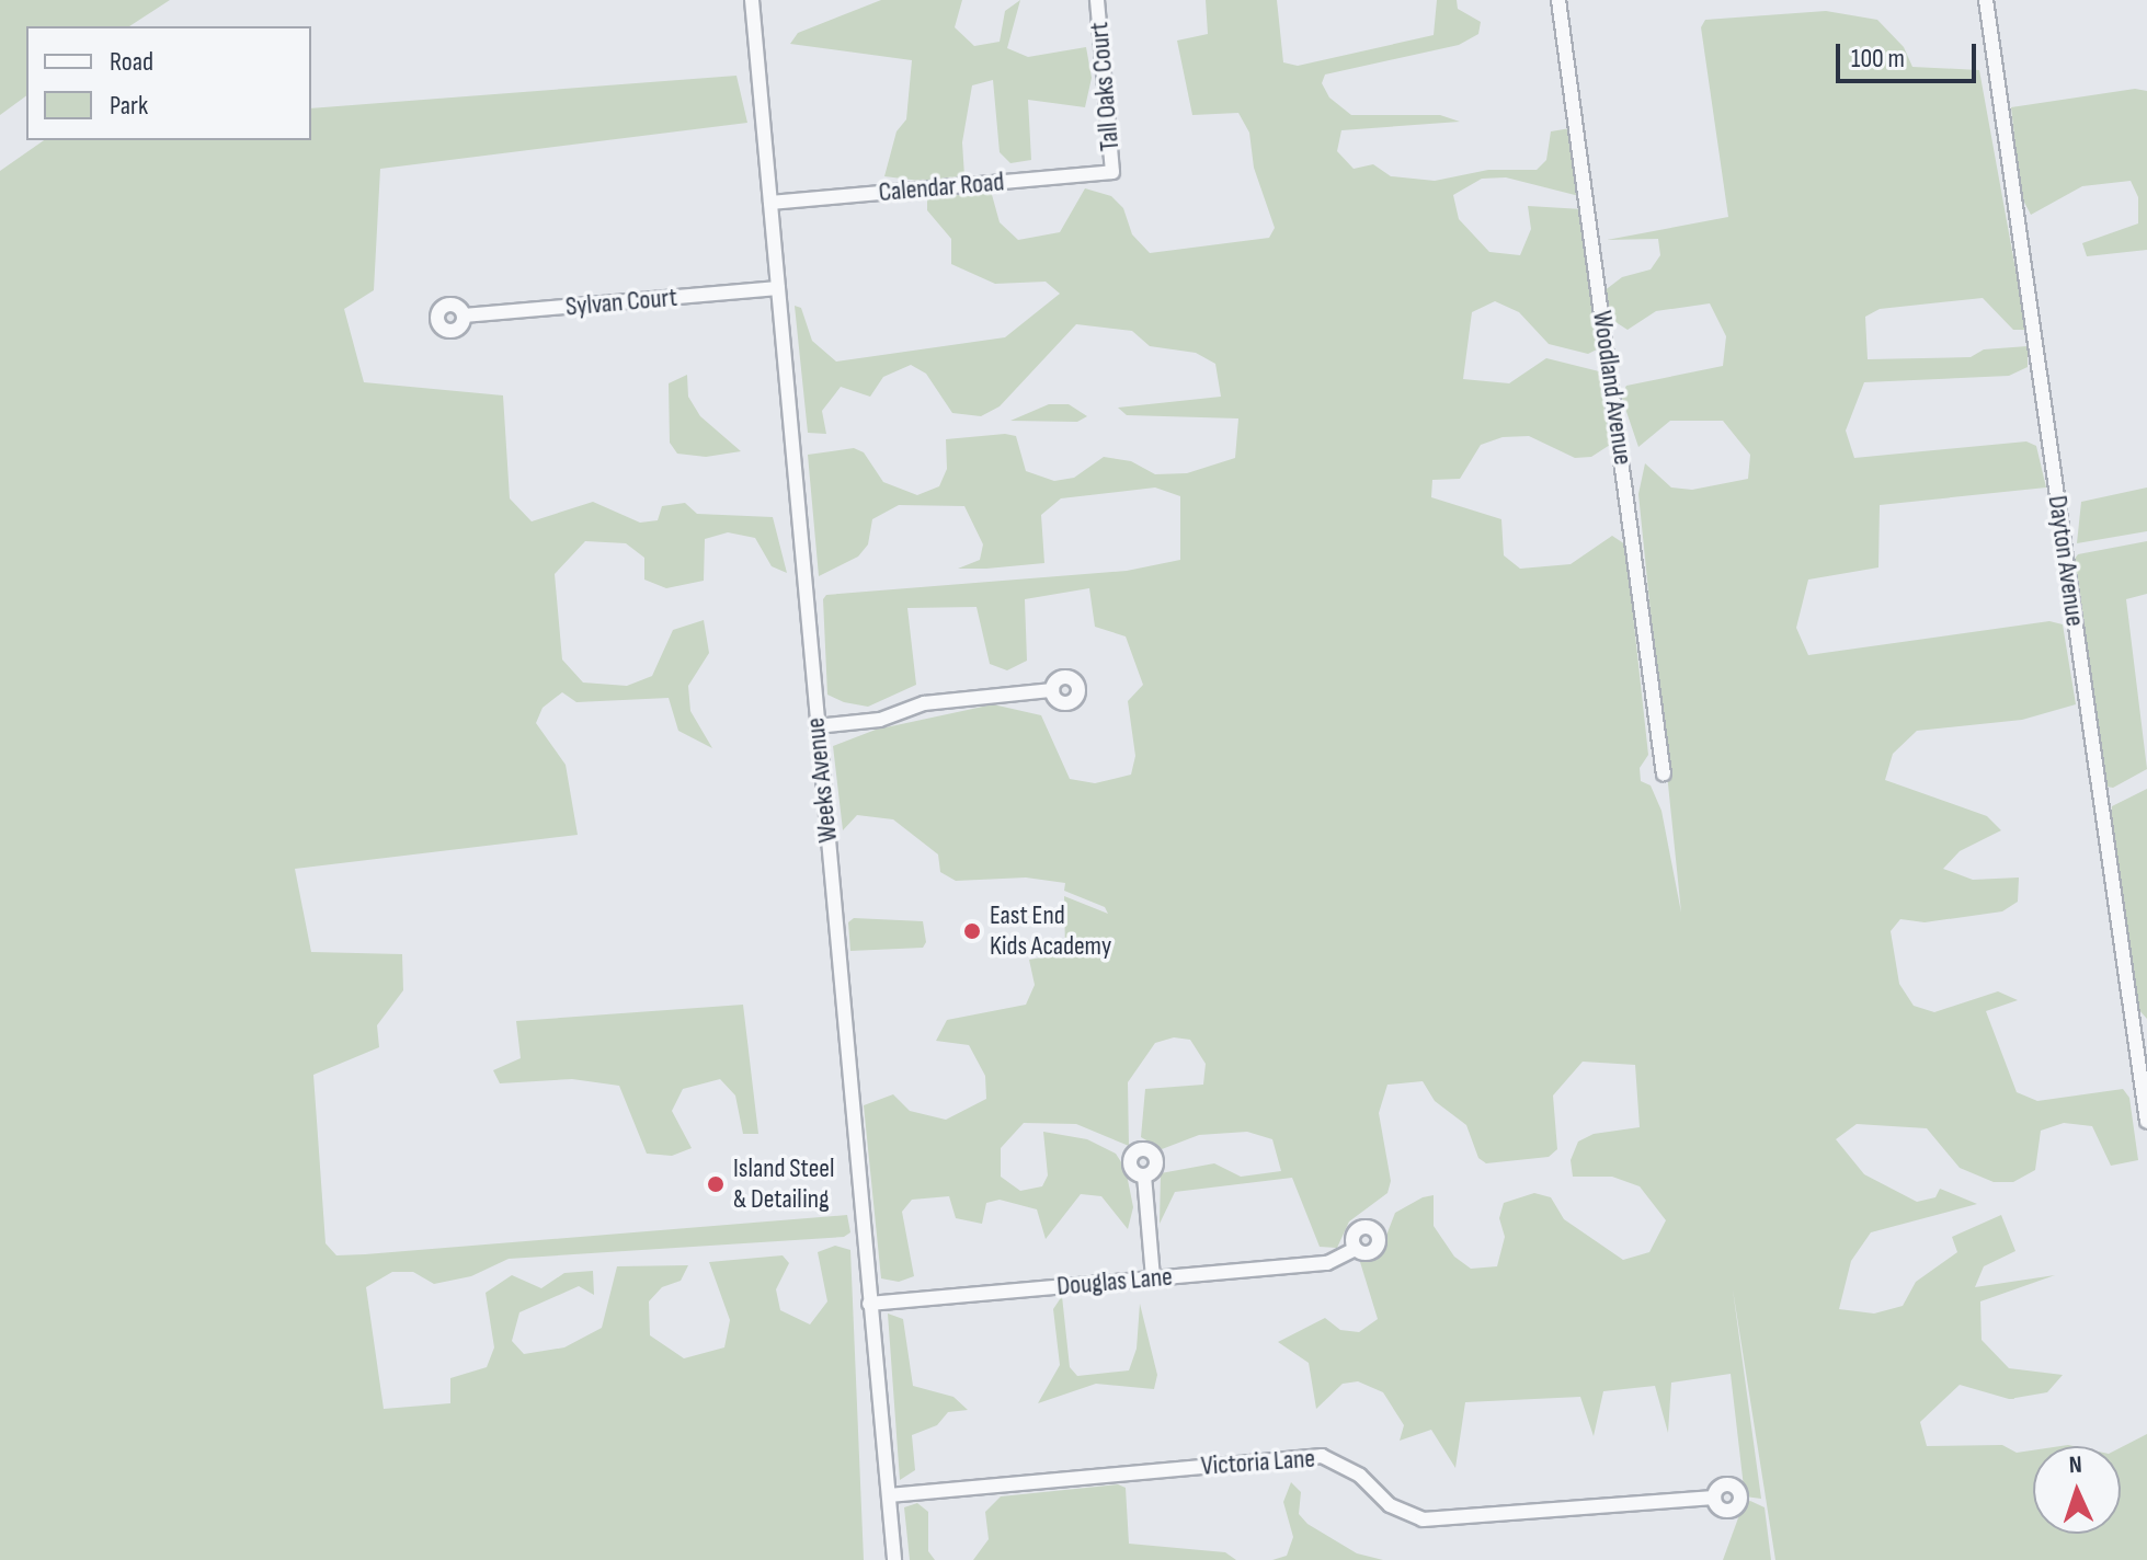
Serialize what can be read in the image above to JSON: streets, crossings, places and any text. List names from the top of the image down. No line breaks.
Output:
{"streets":{"street":["Tall Oaks Court","Calendar Road","Sylvan Court","Woodland Avenue","Dayton Avenue","Weeks Avenue","Douglas Lane","Victoria Lane"]},"crossings":[["Tall Oaks Court","Calendar Road"],["Calendar Road","Weeks Avenue"],["Sylvan Court","Weeks Avenue"],["Weeks Avenue","Douglas Lane"],["Weeks Avenue","Victoria Lane"]],"places":["East End Kids Academy","Island Steel & Detailing"],"legend":["Road","Park"],"scale_bar":"100 m","north":"top"}
